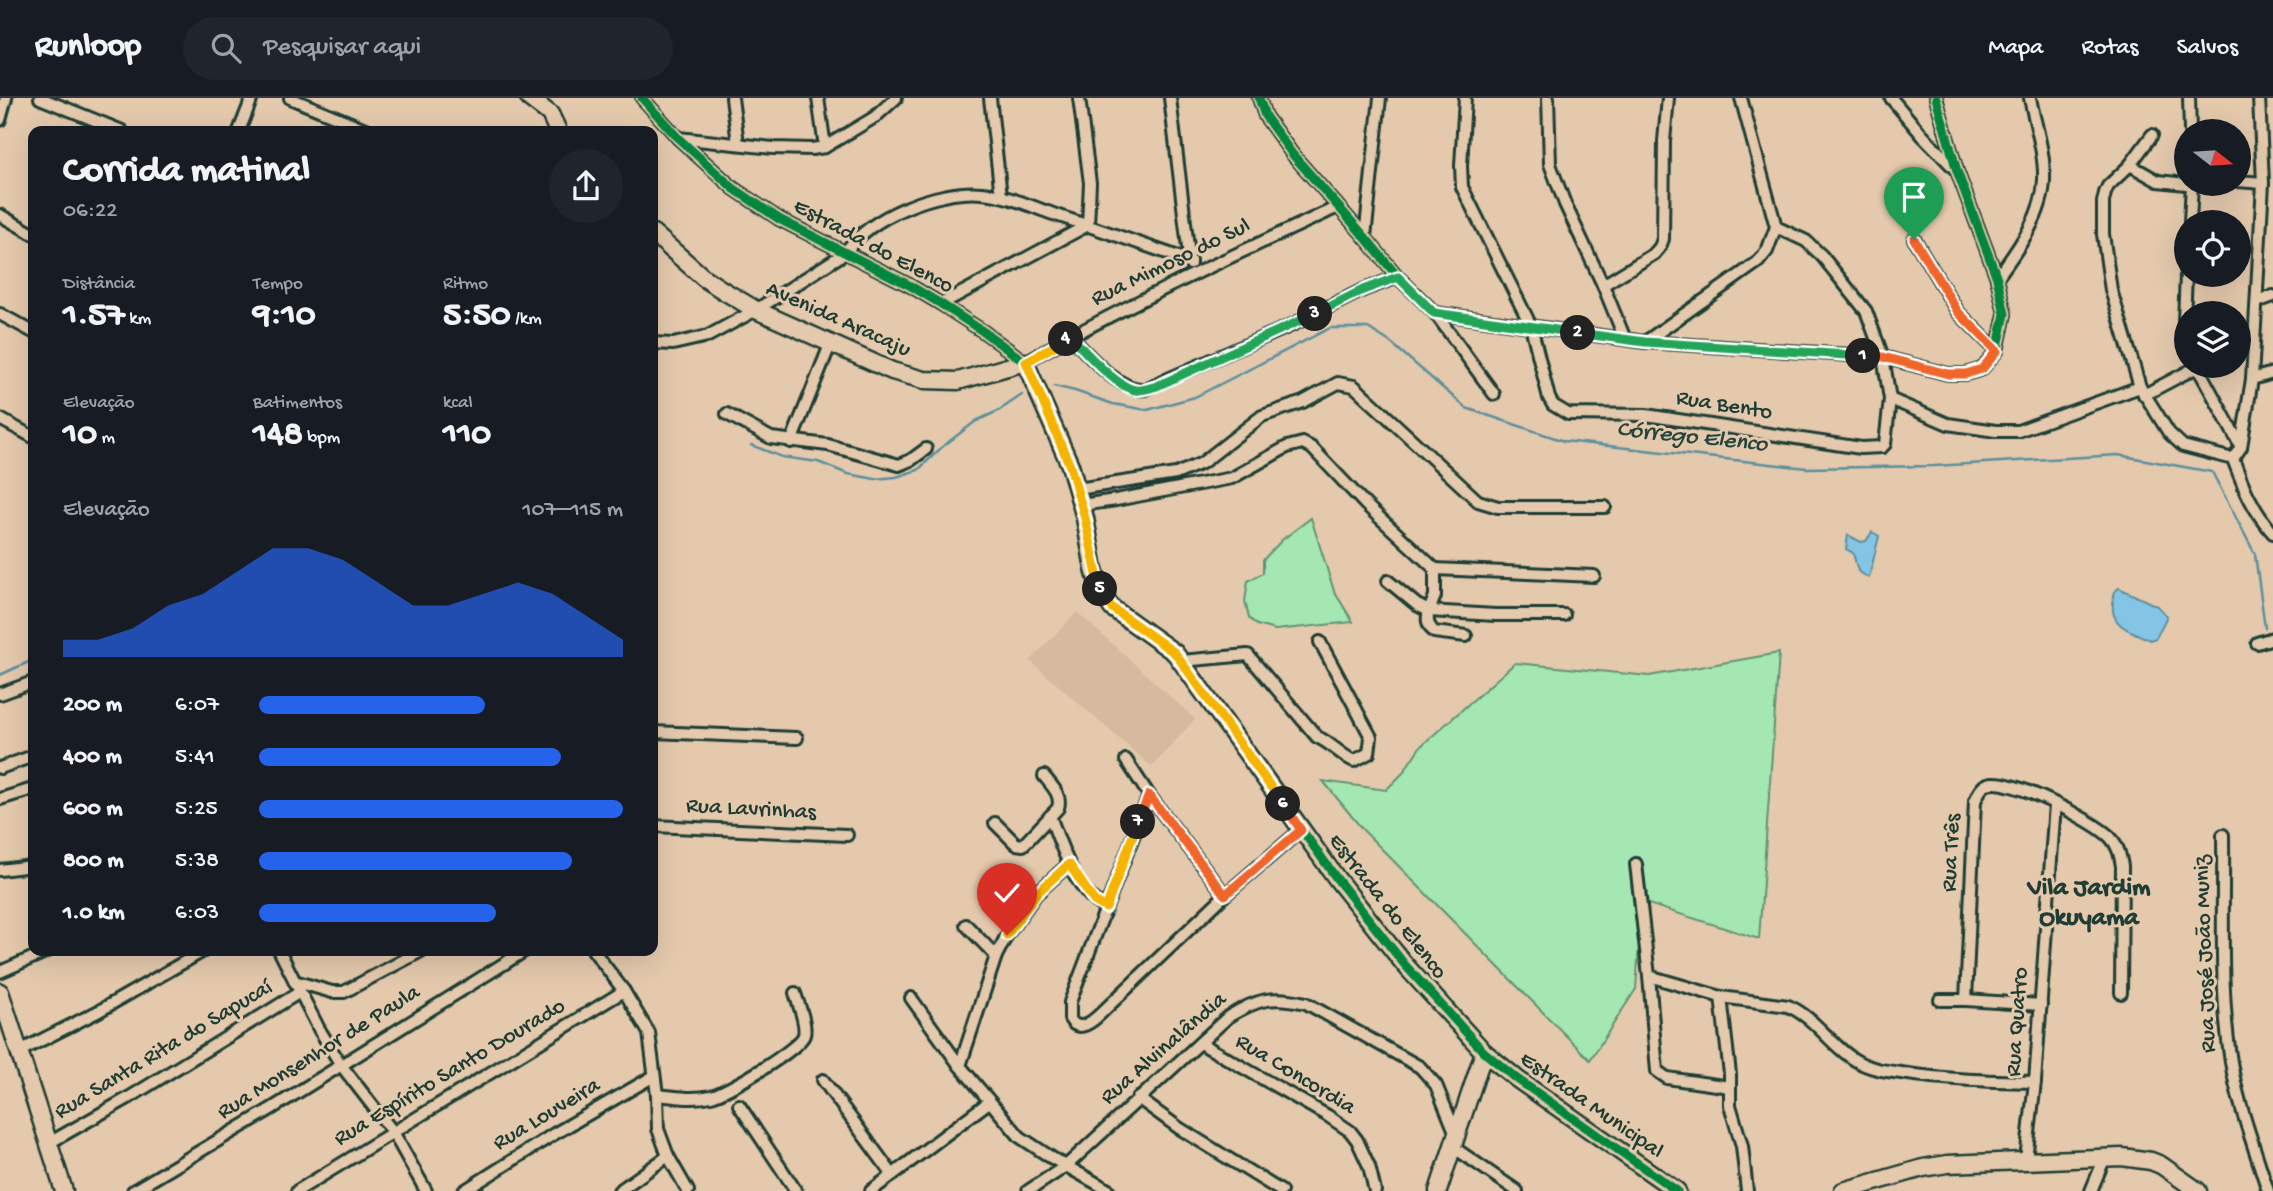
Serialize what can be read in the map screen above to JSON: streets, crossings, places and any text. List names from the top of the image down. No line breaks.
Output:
{"streets":{"street":["Estrada do Elenco","Rua Mimoso do Sul","Avenida Aracaju","Rua Bento","Rua Lavrinhas","Rua Três","Rua José João Muniz","Rua Quatro","Rua Alvinalândia","Rua Santa Rita do Sapucaí","Rua Monsenhor de Paula","Rua Espírito Santo Dourado","Rua Concordia","Estrada Municipal","Rua Louveira"]},"crossings":[["Estrada do Elenco","Rua Mimoso do Sul"],["Estrada do Elenco","Avenida Aracaju"],["Estrada do Elenco","Estrada Municipal"],["Rua Mimoso do Sul","Avenida Aracaju"],["Rua Três","Rua Quatro"],["Rua Alvinalândia","Rua Concordia"]],"districts":["Vila Jardim Okuyama"],"water":["Córrego Elenco"],"north":"right","page":{"header":"Runloop","search":"Pesquisar aqui","nav":["Mapa","Rotas","Salvos"],"heading":["Corrida matinal","06:22"],"stats":[["Distância","1.57 km"],["Tempo","9:10"],["Ritmo","5:50 /km"],["Elevação","10 m"],["Batimentos","148 bpm"],["kcal","110"]],"pins":["3","2","4","1","5","6","7"],"chart":["Elevação","107–115 m"],"list":[{"name":"200 m","note":"6:07"},{"name":"400 m","note":"5:41"},{"name":"600 m","note":"5:25"},{"name":"800 m","note":"5:38"},{"name":"1.0 km","note":"6:03"}]}}
